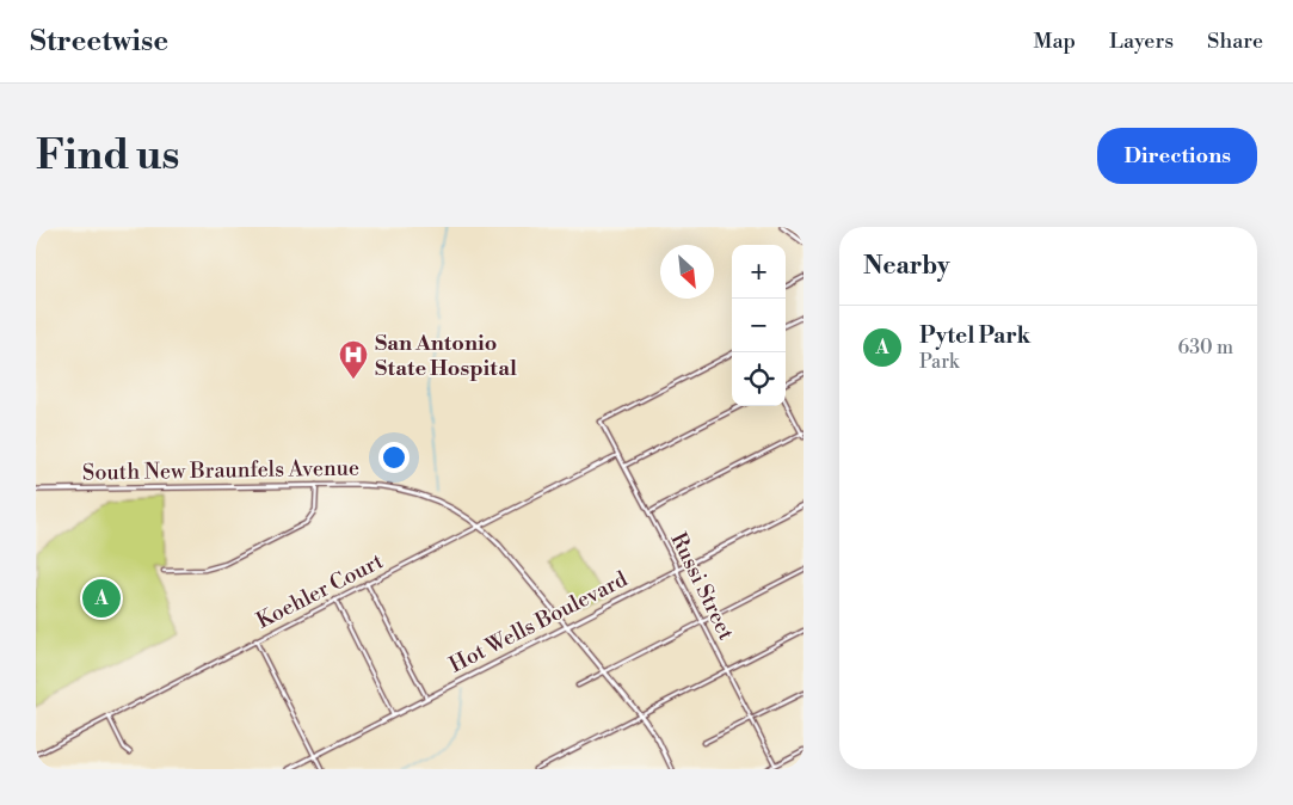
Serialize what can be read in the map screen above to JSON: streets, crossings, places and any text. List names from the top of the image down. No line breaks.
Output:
{"streets":{"main road":["South New Braunfels Avenue","Hot Wells Boulevard"],"street":["Russi Street","Koehler Court"]},"crossings":[["South New Braunfels Avenue","Koehler Court"],["South New Braunfels Avenue","Hot Wells Boulevard"],["Russi Street","Koehler Court"],["Russi Street","Hot Wells Boulevard"]],"places":{"hospital":["San Antonio State Hospital"]},"north":"bottom right","page":{"header":"Streetwise","nav":["Map","Layers","Share"],"buttons":"Directions","title":"Find us","heading":"Nearby","map_buttons":["+","−"],"list":[{"mark":"A","name":"Pytel Park","note":"Park","value":"630 m"}],"pins":"A"}}
